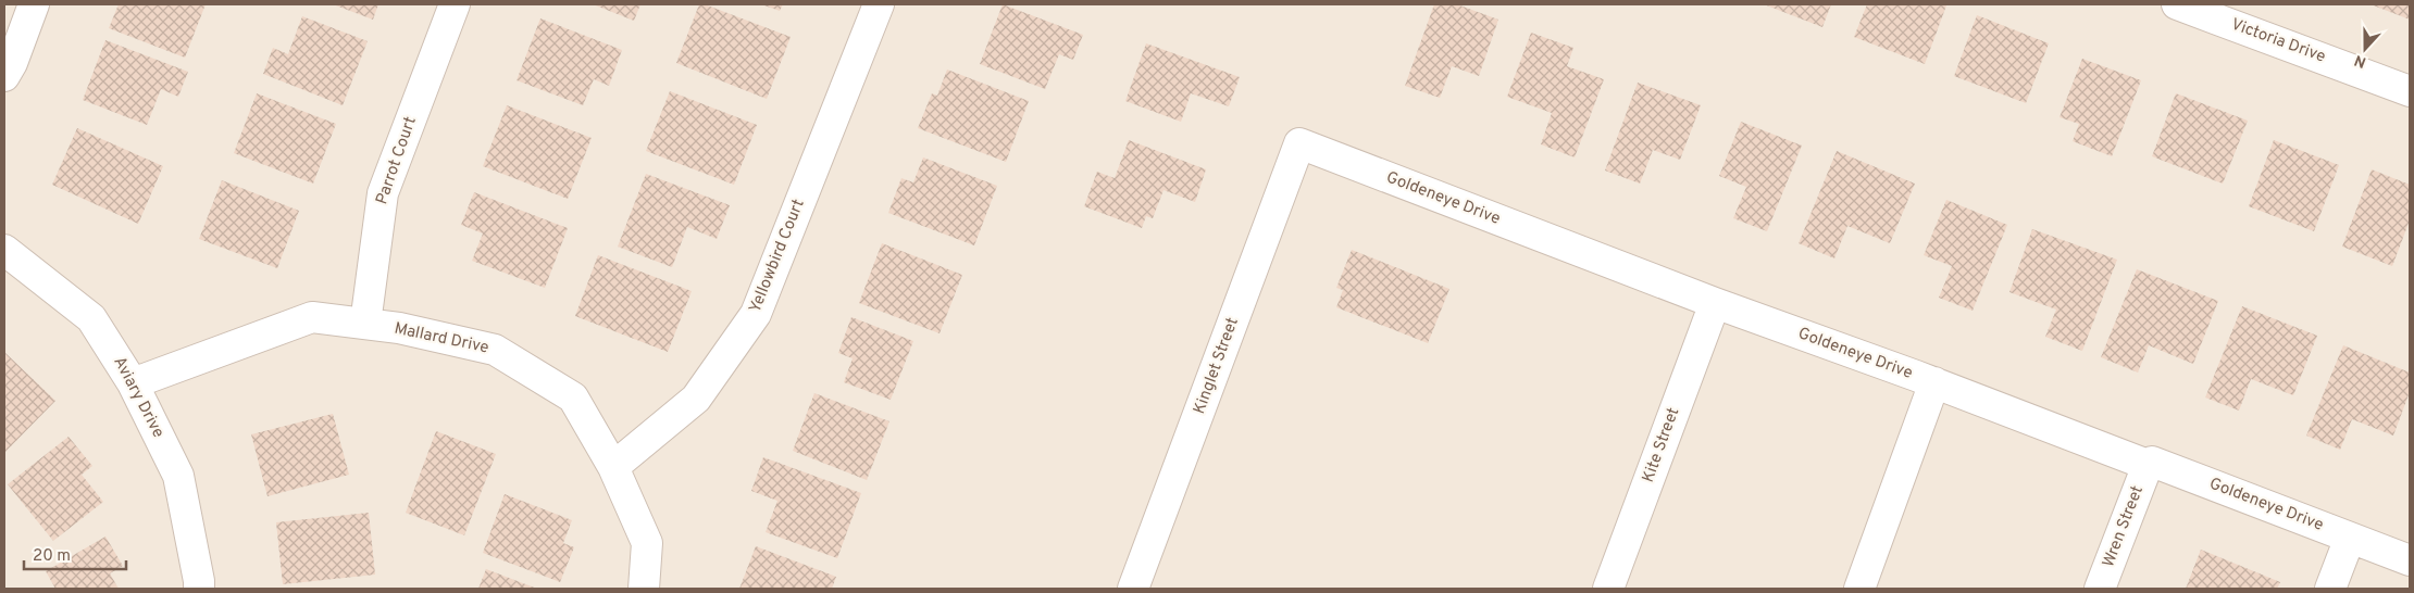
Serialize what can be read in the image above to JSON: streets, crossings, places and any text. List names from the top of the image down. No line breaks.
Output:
{"streets":{"street":["Victoria Drive","Parrot Court","Goldeneye Drive","Yellowbird Court","Mallard Drive","Kinglet Street","Aviary Drive","Kite Street","Wren Street"]},"crossings":[["Parrot Court","Mallard Drive"],["Goldeneye Drive","Kinglet Street"],["Goldeneye Drive","Kite Street"],["Goldeneye Drive","Wren Street"],["Yellowbird Court","Mallard Drive"],["Mallard Drive","Aviary Drive"]],"scale_bar":"20 m","north":"bottom"}
